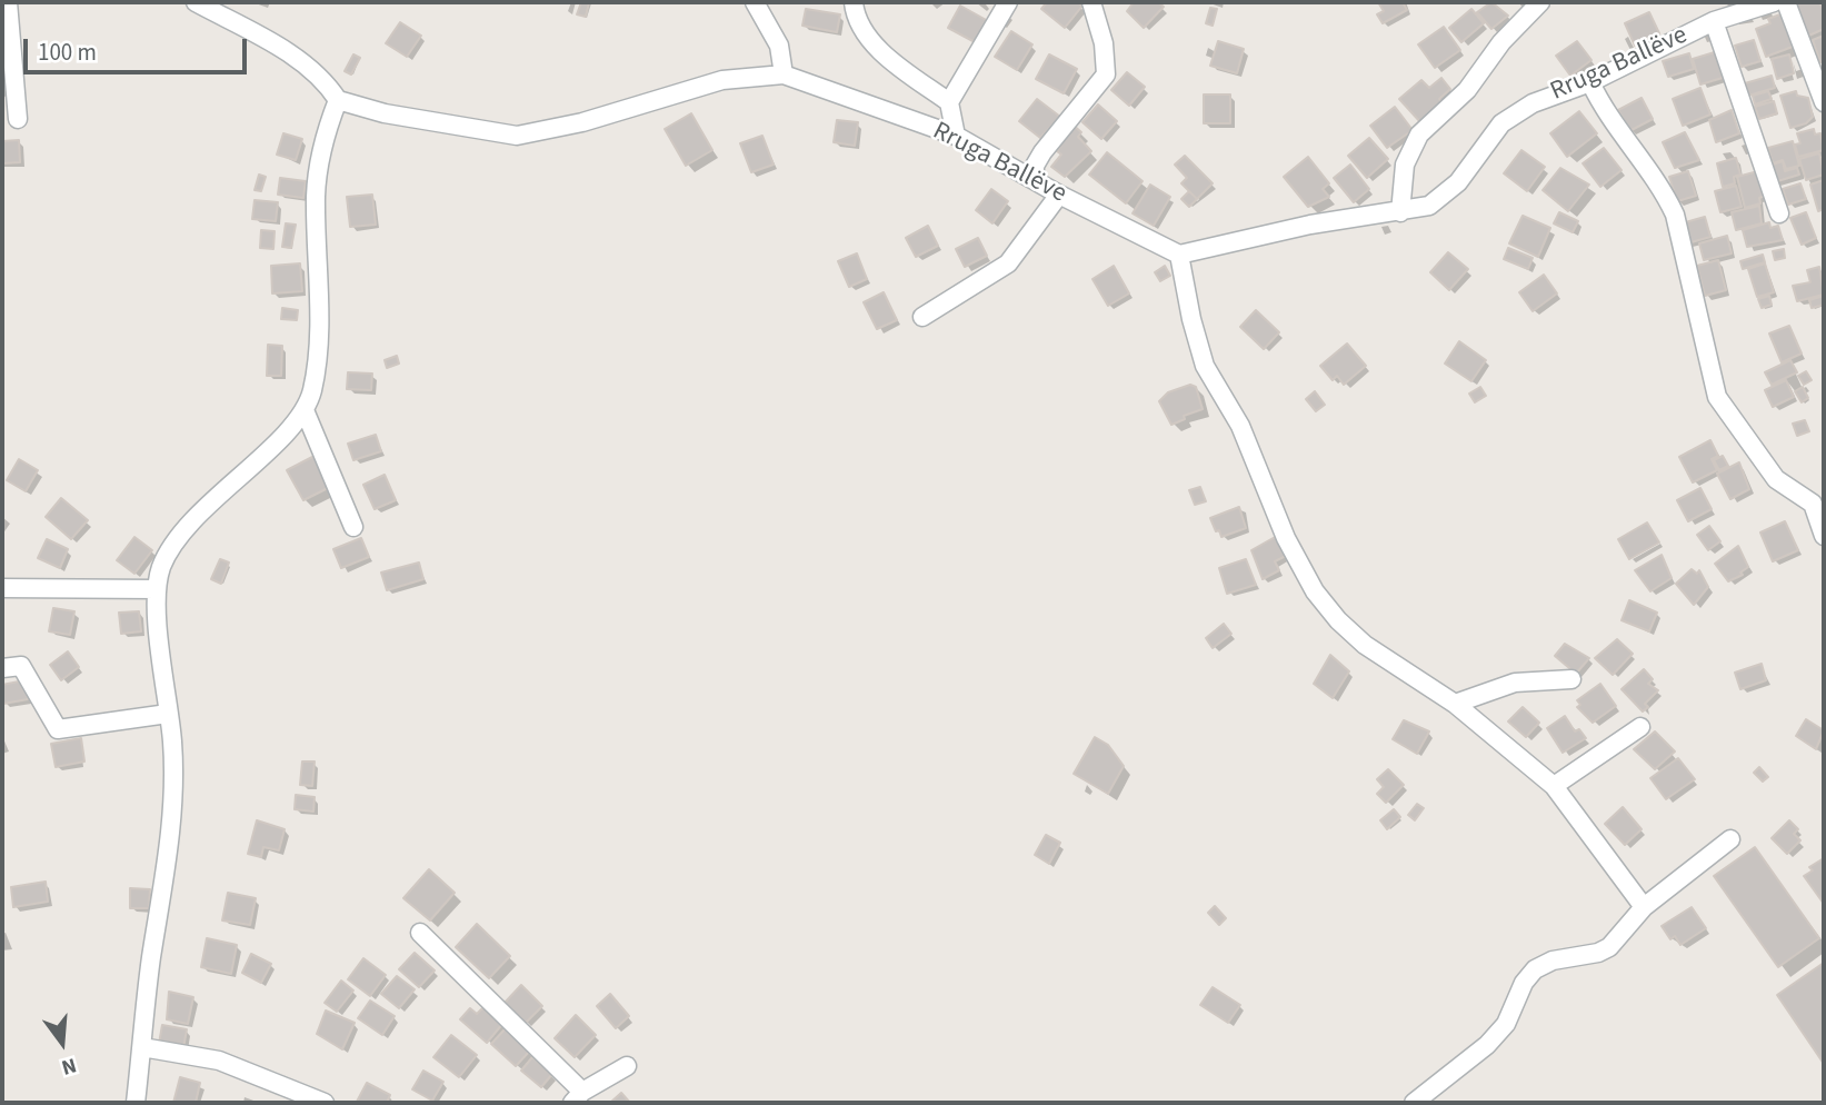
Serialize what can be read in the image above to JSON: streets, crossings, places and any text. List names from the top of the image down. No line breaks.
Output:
{"streets":{"street":["Rruga Ballëve"]},"scale_bar":"100 m","north":"bottom"}
